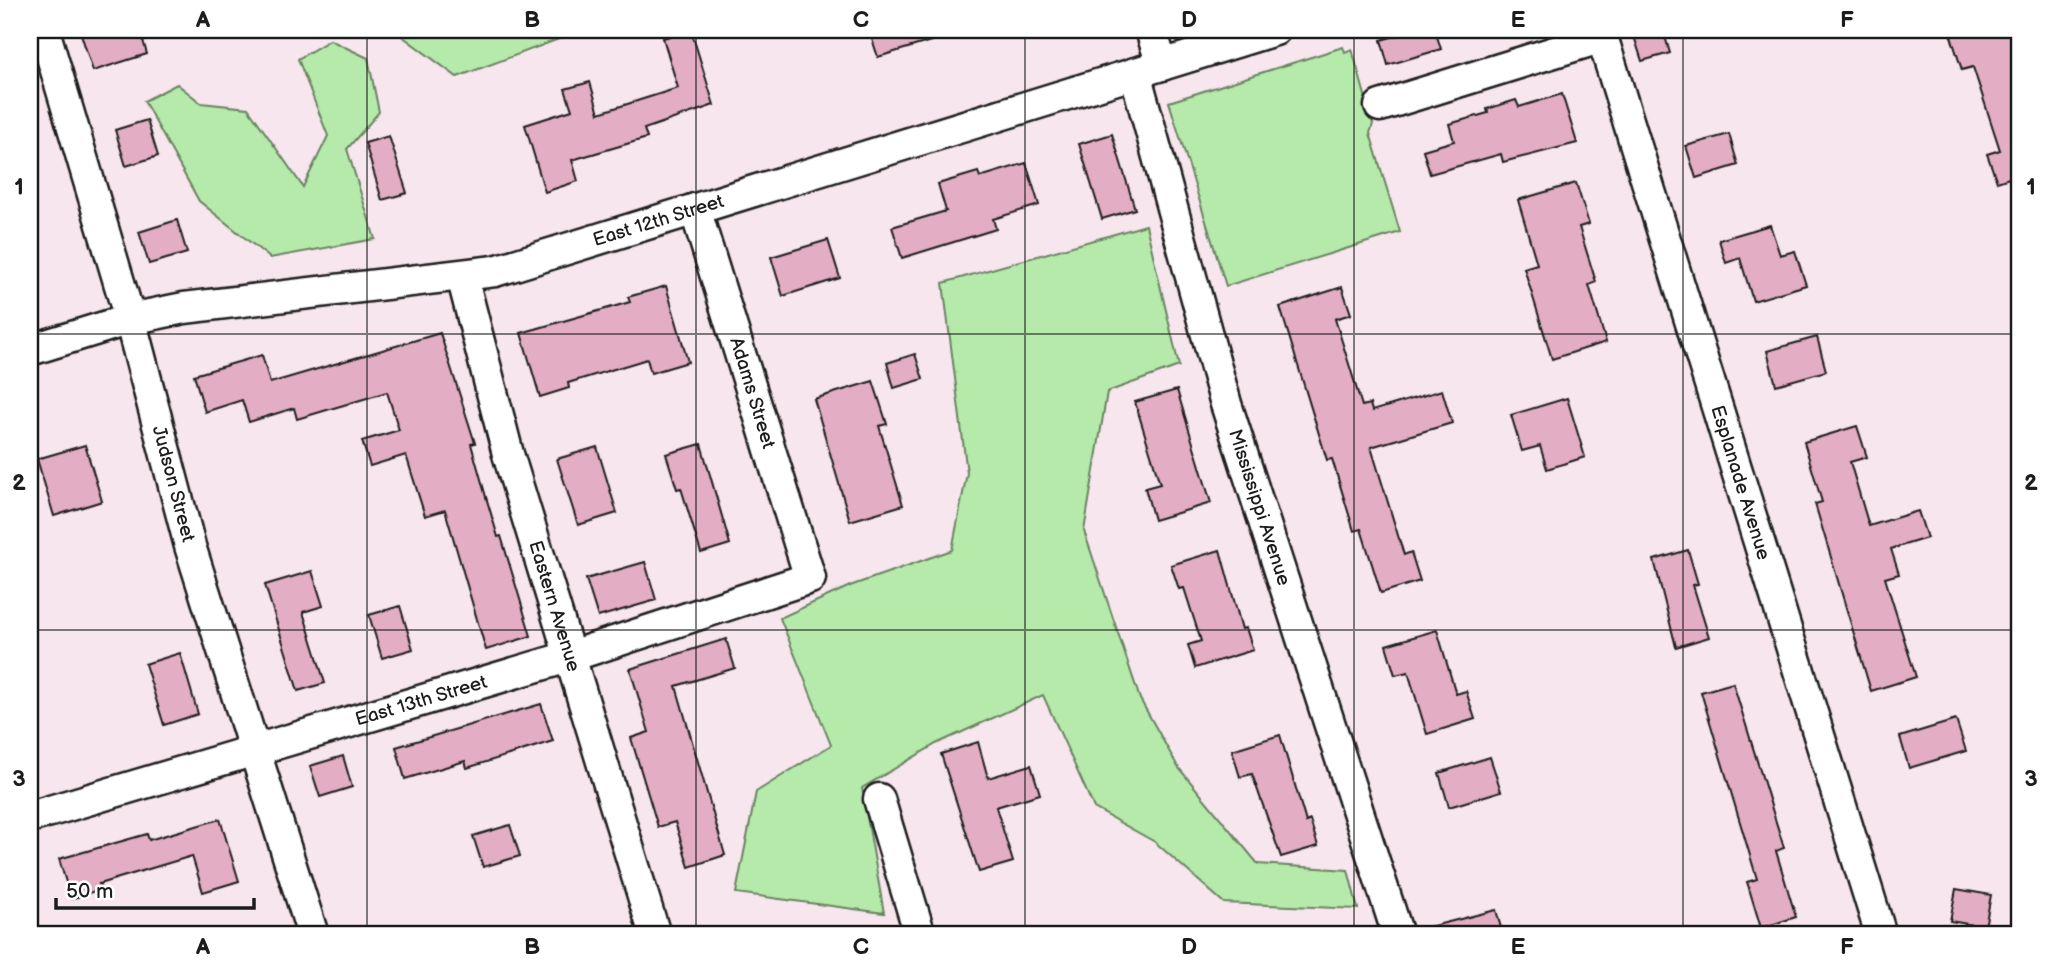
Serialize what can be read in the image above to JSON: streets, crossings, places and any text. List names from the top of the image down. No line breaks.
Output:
{"streets":{"street":["East 12th Street","Adams Street","Esplanade Avenue","Judson Street","Mississippi Avenue","Eastern Avenue","East 13th Street"]},"crossings":[["East 12th Street","Adams Street"],["East 12th Street","Judson Street"],["East 12th Street","Mississippi Avenue"],["East 12th Street","Eastern Avenue"],["Adams Street","East 13th Street"],["Judson Street","East 13th Street"],["Eastern Avenue","East 13th Street"]],"scale_bar":"50 m","grid":{"columns":["A","B","C","D","E","F"],"rows":["1","2","3"]}}
